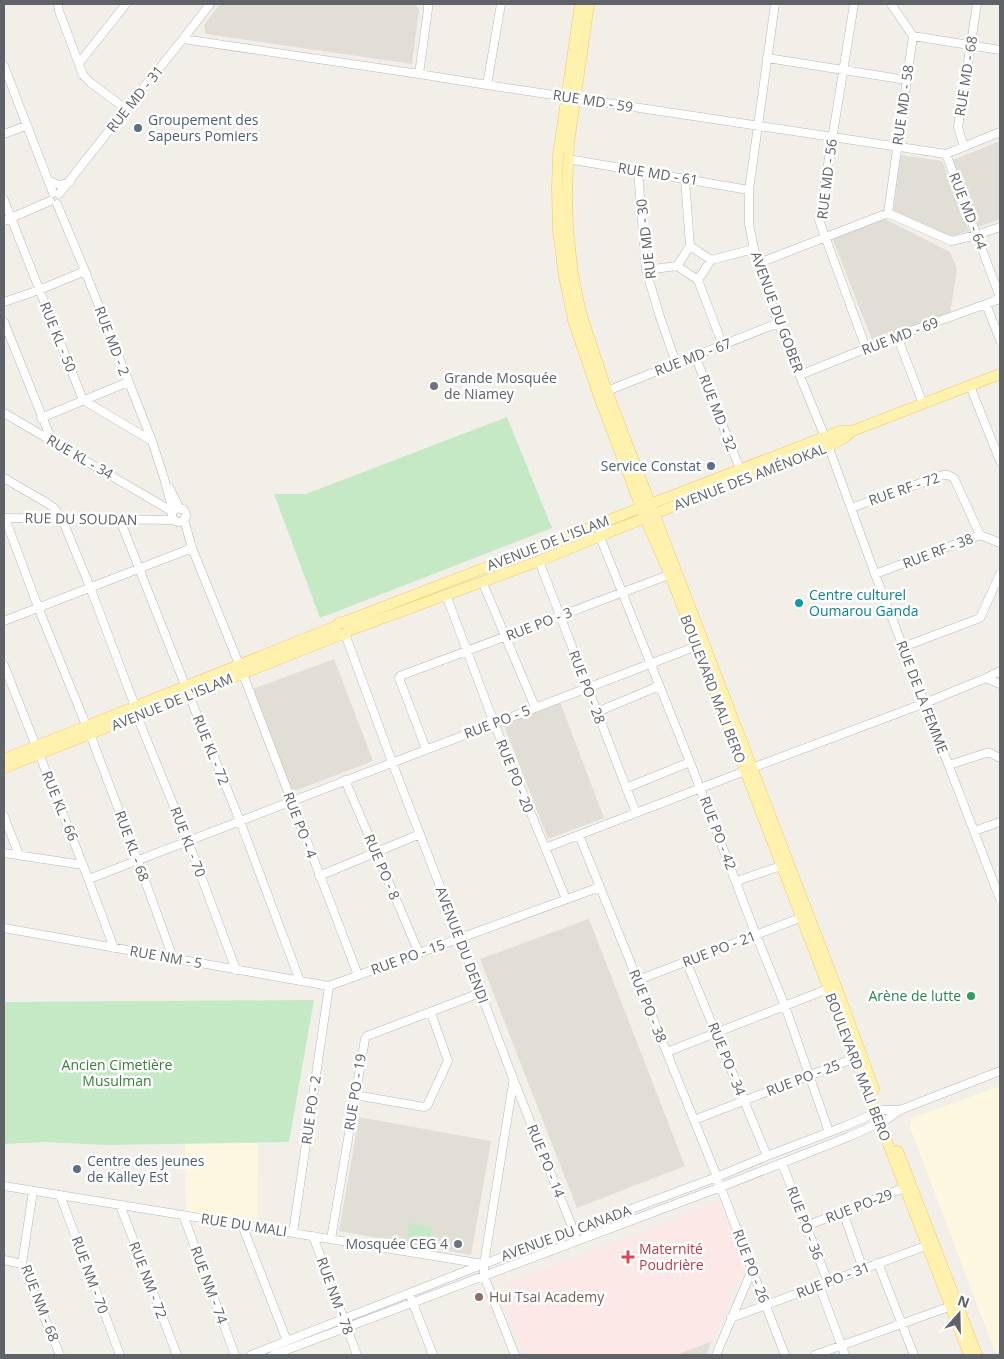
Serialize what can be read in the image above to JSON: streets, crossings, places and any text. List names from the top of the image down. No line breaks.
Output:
{"streets":{"main road":["AVENUE DES AMÉNOKAL","AVENUE DE L'ISLAM","BOULEVARD MALI BERO"],"street":["RUE MD - 68","RUE MD - 31","RUE MD - 59","RUE MD - 58","RUE MD - 61","RUE MD - 56","RUE MD - 64","RUE MD - 30","AVENUE DU GOBER","RUE MD - 69","RUE KL - 50","RUE MD - 2","RUE MD - 67","RUE MD - 32","RUE KL - 34","RUE RF - 72","RUE DU SOUDAN","RUE RF - 38","RUE PO - 3","RUE PO - 28","RUE DE LA FEMME","RUE PO - 5","RUE KL - 72","RUE PO - 20","RUE KL - 66","RUE PO - 4","RUE PO - 42","RUE KL - 70","RUE KL - 68","RUE PO - 8","AVENUE DU DENDI","RUE PO - 21","RUE NM - 5","RUE PO - 15","RUE PO - 38","RUE PO - 34","RUE PO - 25","RUE PO - 19","RUE PO - 2","RUE PO - 14","RUE PO-29","RUE PO - 36","RUE DU MALI","AVENUE DU CANADA","RUE PO - 26","RUE NM - 70","RUE NM - 72","RUE PO - 31","RUE NM - 74","RUE NM - 78","RUE NM - 68"]},"crossings":[["RUE MD - 31","RUE MD - 59"],["RUE MD - 31","RUE MD - 2"],["RUE MD - 59","RUE MD - 58"],["RUE MD - 59","RUE MD - 56"],["RUE MD - 59","RUE MD - 64"],["RUE MD - 59","AVENUE DU GOBER"],["RUE MD - 59","BOULEVARD MALI BERO"],["RUE MD - 61","RUE MD - 30"],["RUE MD - 61","AVENUE DU GOBER"],["RUE MD - 61","BOULEVARD MALI BERO"],["RUE MD - 56","RUE MD - 69"],["RUE MD - 64","RUE MD - 69"],["RUE MD - 30","RUE MD - 67"],["AVENUE DU GOBER","RUE MD - 69"],["AVENUE DU GOBER","RUE MD - 67"],["AVENUE DU GOBER","AVENUE DES AMÉNOKAL"],["AVENUE DU GOBER","RUE DE LA FEMME"],["RUE MD - 2","RUE KL - 34"],["RUE MD - 2","RUE DU SOUDAN"],["RUE MD - 2","AVENUE DE L'ISLAM"],["RUE MD - 2","RUE PO - 4"],["RUE MD - 67","RUE MD - 32"],["RUE MD - 67","BOULEVARD MALI BERO"],["RUE MD - 32","AVENUE DES AMÉNOKAL"],["RUE KL - 34","RUE DU SOUDAN"],["AVENUE DES AMÉNOKAL","AVENUE DE L'ISLAM"],["AVENUE DES AMÉNOKAL","BOULEVARD MALI BERO"],["AVENUE DES AMÉNOKAL","RUE DE LA FEMME"],["RUE RF - 72","RUE RF - 38"],["RUE RF - 72","RUE DE LA FEMME"],["RUE DU SOUDAN","RUE KL - 72"],["RUE DU SOUDAN","RUE KL - 70"],["RUE DU SOUDAN","RUE KL - 68"],["AVENUE DE L'ISLAM","RUE PO - 28"],["AVENUE DE L'ISLAM","BOULEVARD MALI BERO"],["AVENUE DE L'ISLAM","RUE KL - 72"],["AVENUE DE L'ISLAM","RUE PO - 20"],["AVENUE DE L'ISLAM","RUE KL - 66"],["AVENUE DE L'ISLAM","RUE PO - 4"],["AVENUE DE L'ISLAM","RUE PO - 42"],["AVENUE DE L'ISLAM","RUE KL - 70"],["AVENUE DE L'ISLAM","RUE KL - 68"],["AVENUE DE L'ISLAM","AVENUE DU DENDI"],["RUE RF - 38","RUE DE LA FEMME"],["RUE PO - 3","RUE PO - 28"],["RUE PO - 3","BOULEVARD MALI BERO"],["RUE PO - 3","RUE PO - 5"],["RUE PO - 3","RUE PO - 20"],["RUE PO - 3","RUE PO - 42"],["RUE PO - 28","RUE PO - 5"],["BOULEVARD MALI BERO","RUE PO - 5"],["BOULEVARD MALI BERO","RUE PO - 21"],["BOULEVARD MALI BERO","RUE PO - 25"],["BOULEVARD MALI BERO","RUE PO-29"],["BOULEVARD MALI BERO","AVENUE DU CANADA"],["BOULEVARD MALI BERO","RUE PO - 31"],["RUE PO - 5","RUE KL - 72"],["RUE PO - 5","RUE PO - 20"],["RUE PO - 5","RUE KL - 66"],["RUE PO - 5","RUE PO - 4"],["RUE PO - 5","RUE PO - 42"],["RUE PO - 5","RUE KL - 70"],["RUE PO - 5","RUE KL - 68"],["RUE PO - 5","RUE PO - 8"],["RUE PO - 5","AVENUE DU DENDI"],["RUE KL - 72","RUE NM - 5"],["RUE PO - 20","RUE PO - 15"],["RUE KL - 66","RUE NM - 5"],["RUE PO - 4","RUE PO - 15"],["RUE PO - 42","RUE PO - 21"],["RUE PO - 42","RUE PO - 25"],["RUE PO - 42","AVENUE DU CANADA"],["RUE KL - 70","RUE NM - 5"],["RUE KL - 68","RUE NM - 5"],["RUE PO - 8","RUE PO - 15"],["AVENUE DU DENDI","RUE PO - 15"],["AVENUE DU DENDI","RUE PO - 19"],["AVENUE DU DENDI","RUE PO - 14"],["RUE PO - 21","RUE PO - 38"],["RUE PO - 21","RUE PO - 34"],["RUE NM - 5","RUE PO - 15"],["RUE NM - 5","RUE PO - 2"],["RUE PO - 15","RUE PO - 38"],["RUE PO - 15","RUE PO - 2"],["RUE PO - 38","RUE PO - 25"],["RUE PO - 38","AVENUE DU CANADA"],["RUE PO - 38","RUE PO - 26"],["RUE PO - 34","RUE PO - 25"],["RUE PO - 34","AVENUE DU CANADA"],["RUE PO - 19","RUE DU MALI"],["RUE PO - 2","RUE DU MALI"],["RUE PO - 14","AVENUE DU CANADA"],["RUE PO-29","RUE PO - 36"],["RUE PO - 36","AVENUE DU CANADA"],["RUE PO - 36","RUE PO - 31"],["RUE DU MALI","AVENUE DU CANADA"],["RUE DU MALI","RUE NM - 70"],["RUE DU MALI","RUE NM - 72"],["RUE DU MALI","RUE NM - 74"],["RUE DU MALI","RUE NM - 78"],["RUE DU MALI","RUE NM - 68"],["AVENUE DU CANADA","RUE PO - 26"],["AVENUE DU CANADA","RUE NM - 78"],["RUE PO - 26","RUE PO - 31"]],"parks":["Ancien Cimetière Musulman"],"places":{"other":["Groupement des Sapeurs Pomiers","Grande Mosquée de Niamey","Service Constat","Centre culturel Oumarou Ganda","Arène de lutte","Centre des jeunes de Kalley Est","Mosquée CEG 4","Hui Tsai Academy"],"health":["Maternité Poudrière"]},"north":"top"}
